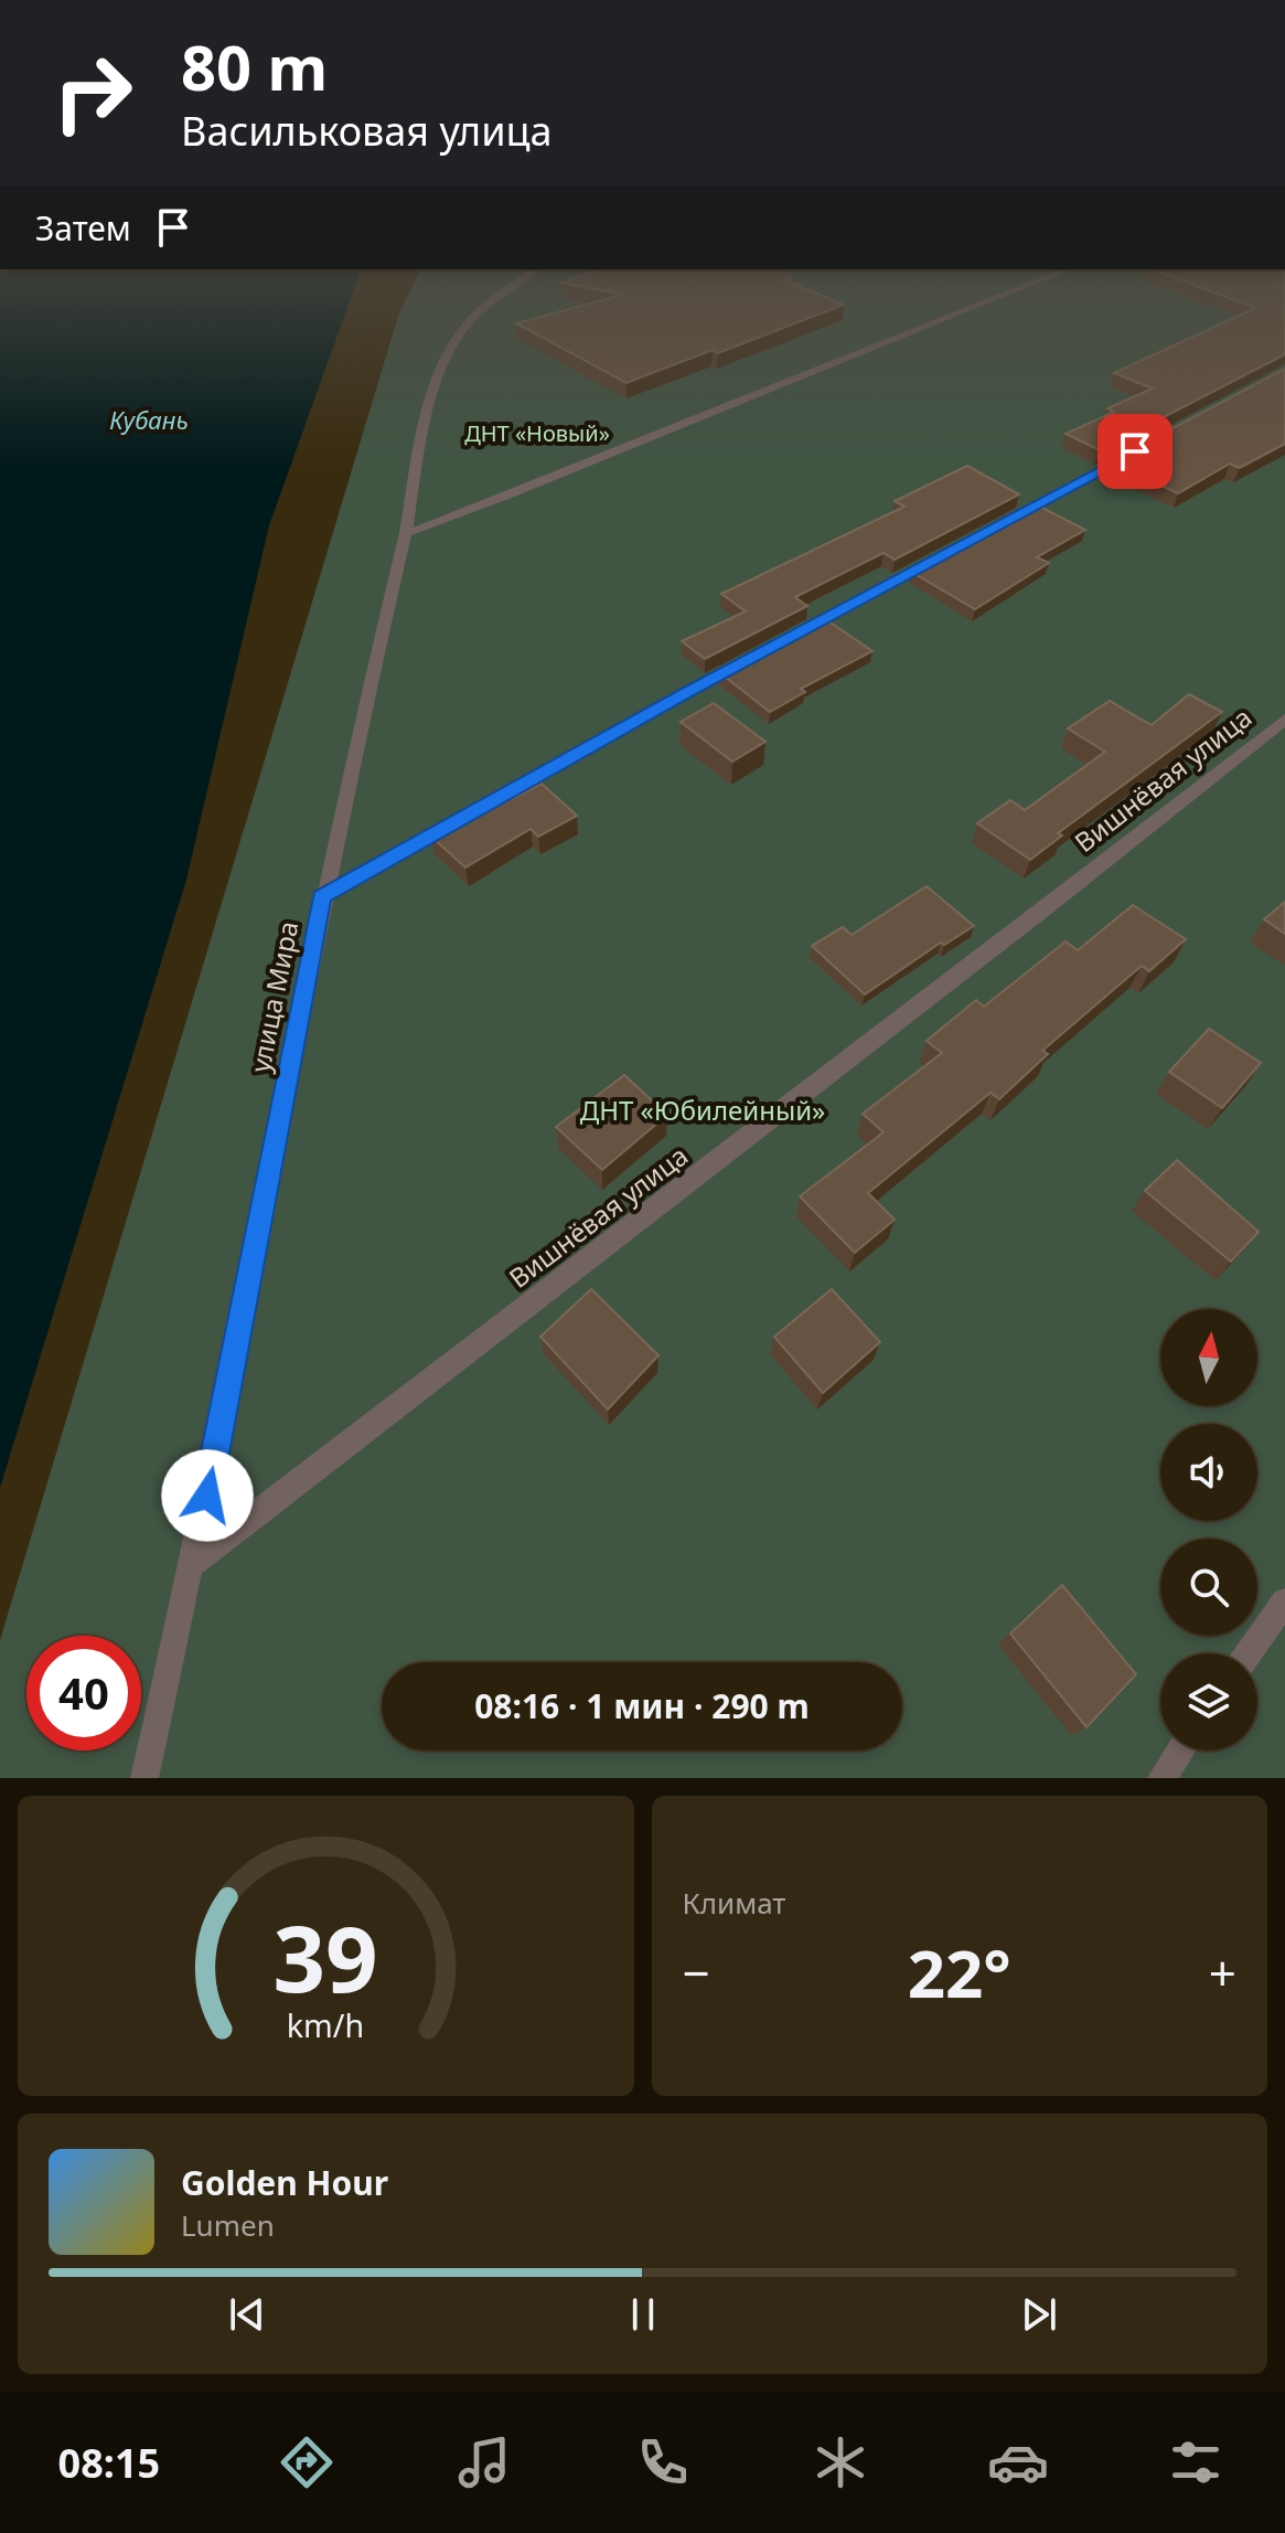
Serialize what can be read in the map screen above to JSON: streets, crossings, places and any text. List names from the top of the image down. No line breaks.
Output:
{"streets":{"street":["Вишнёвая улица","улица Мира"]},"crossings":[["Вишнёвая улица","улица Мира"]],"water":["Кубань"],"parks":["ДНТ «Новый»","ДНТ «Юбилейный»"],"north":"top","page":{"turn":["80 m","Васильковая улица"],"then":"Затем","limit":"40","trip":"08:16 · 1 мин · 290 m","tile":"Климат","heat":["−","22°","+"],"song":["Golden Hour","Lumen"],"tabs":"08:15","gauge":["39","km/h"]}}
